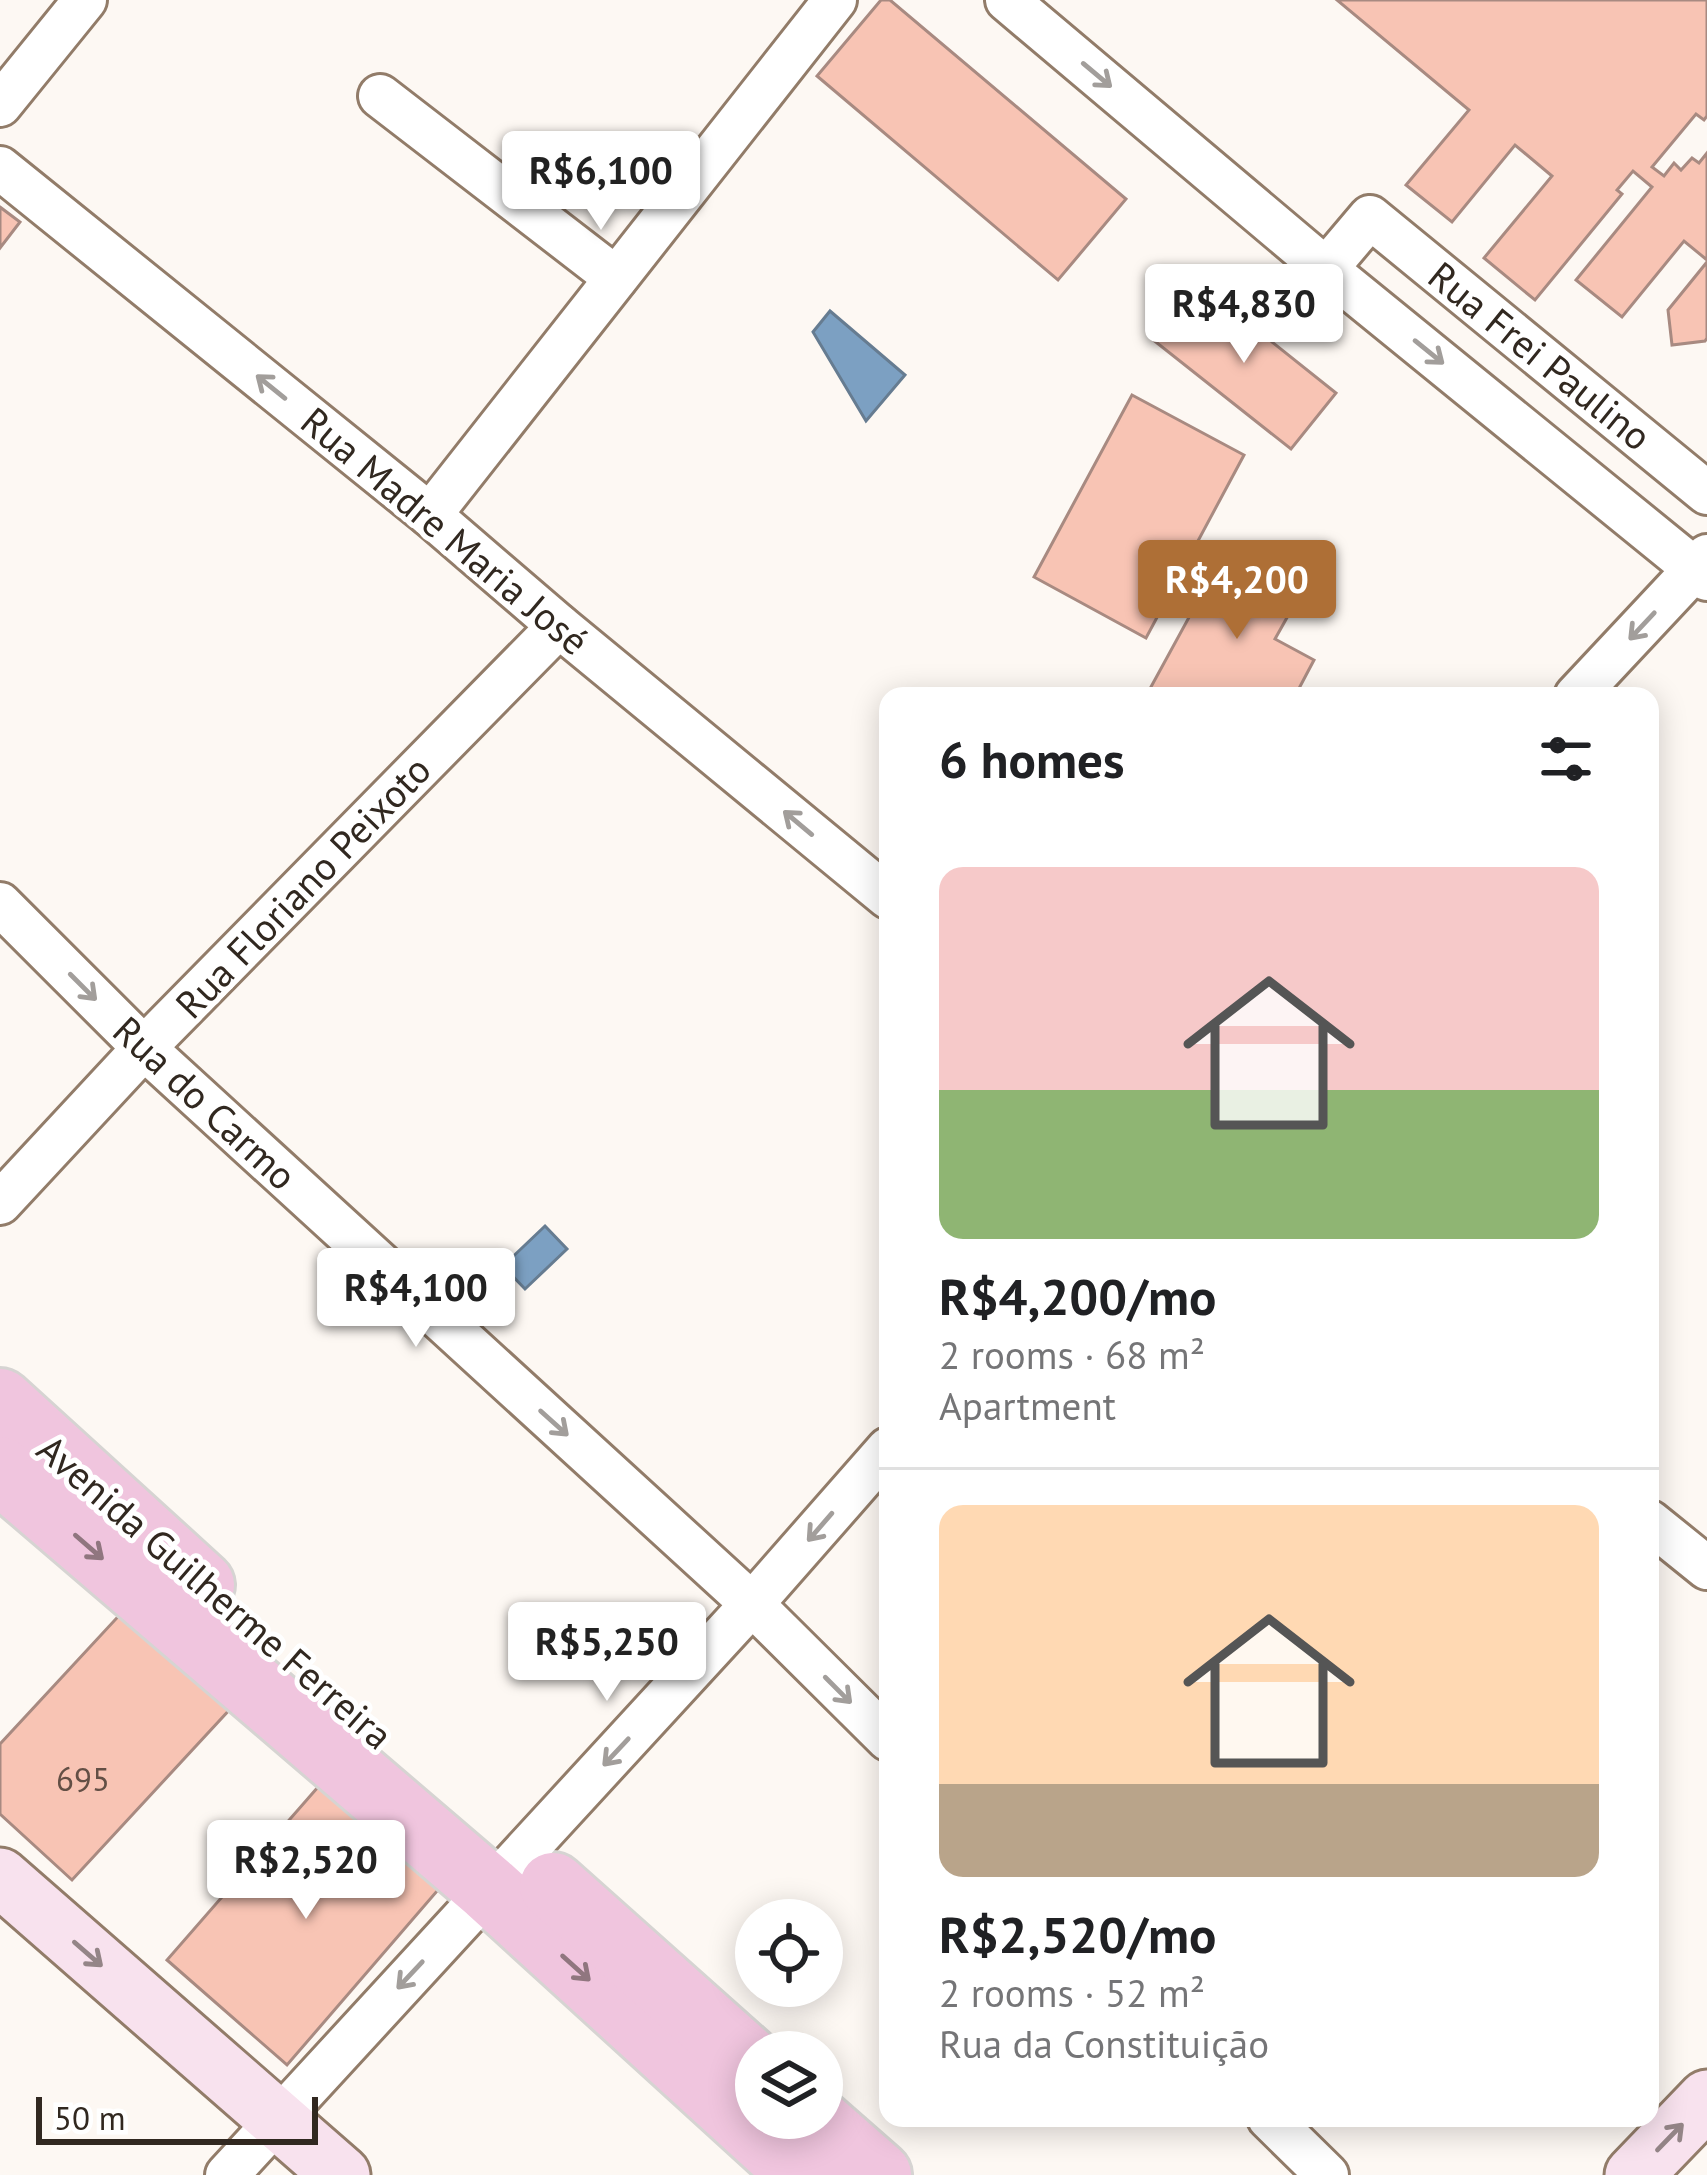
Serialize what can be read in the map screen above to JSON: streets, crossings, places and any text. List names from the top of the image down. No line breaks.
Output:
{"streets":{"main road":["Avenida Guilherme Ferreira"],"street":["Rua Frei Paulino","Rua Madre Maria José","Rua Floriano Peixoto","Rua do Carmo"]},"crossings":[["Rua Madre Maria José","Rua Floriano Peixoto"],["Rua Floriano Peixoto","Rua do Carmo"]],"one_way":["Rua Frei Paulino","Rua do Carmo"],"house_numbers":["695"],"scale_bar":"50 m","page":{"price":["R$6,100","R$4,830","R$4,200","R$4,100","R$5,250","R$2,520"],"heading":"6 homes","list":[{"name":"R$4,200/mo","note":"2 rooms · 68 m² · Apartment"},{"name":"R$2,520/mo","note":"2 rooms · 52 m² · Rua da Constituição"}],"scale":"50 m"}}
